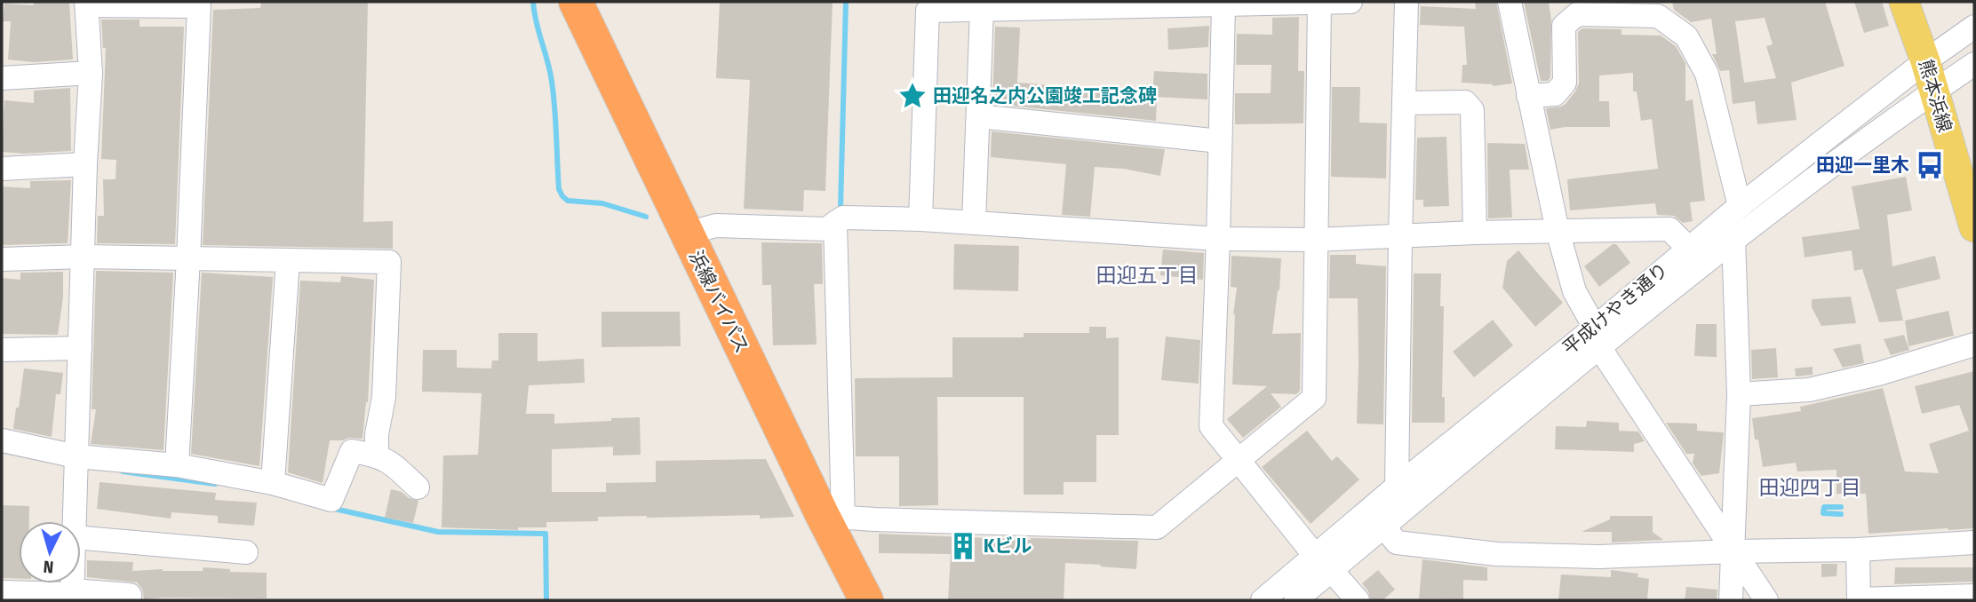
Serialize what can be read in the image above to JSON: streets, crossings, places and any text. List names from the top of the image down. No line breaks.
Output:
{"streets":{"highway":["浜線バイパス"],"main road":["熊本浜線"],"street":["平成けやき通り"]},"crossings":[["熊本浜線","平成けやき通り"]],"districts":["田迎五丁目","田迎四丁目"],"places":{"place":["田迎名之内公園竣工記念碑"],"bus stop":["田迎一里木"],"building":["Kビル"]},"north":"bottom"}
